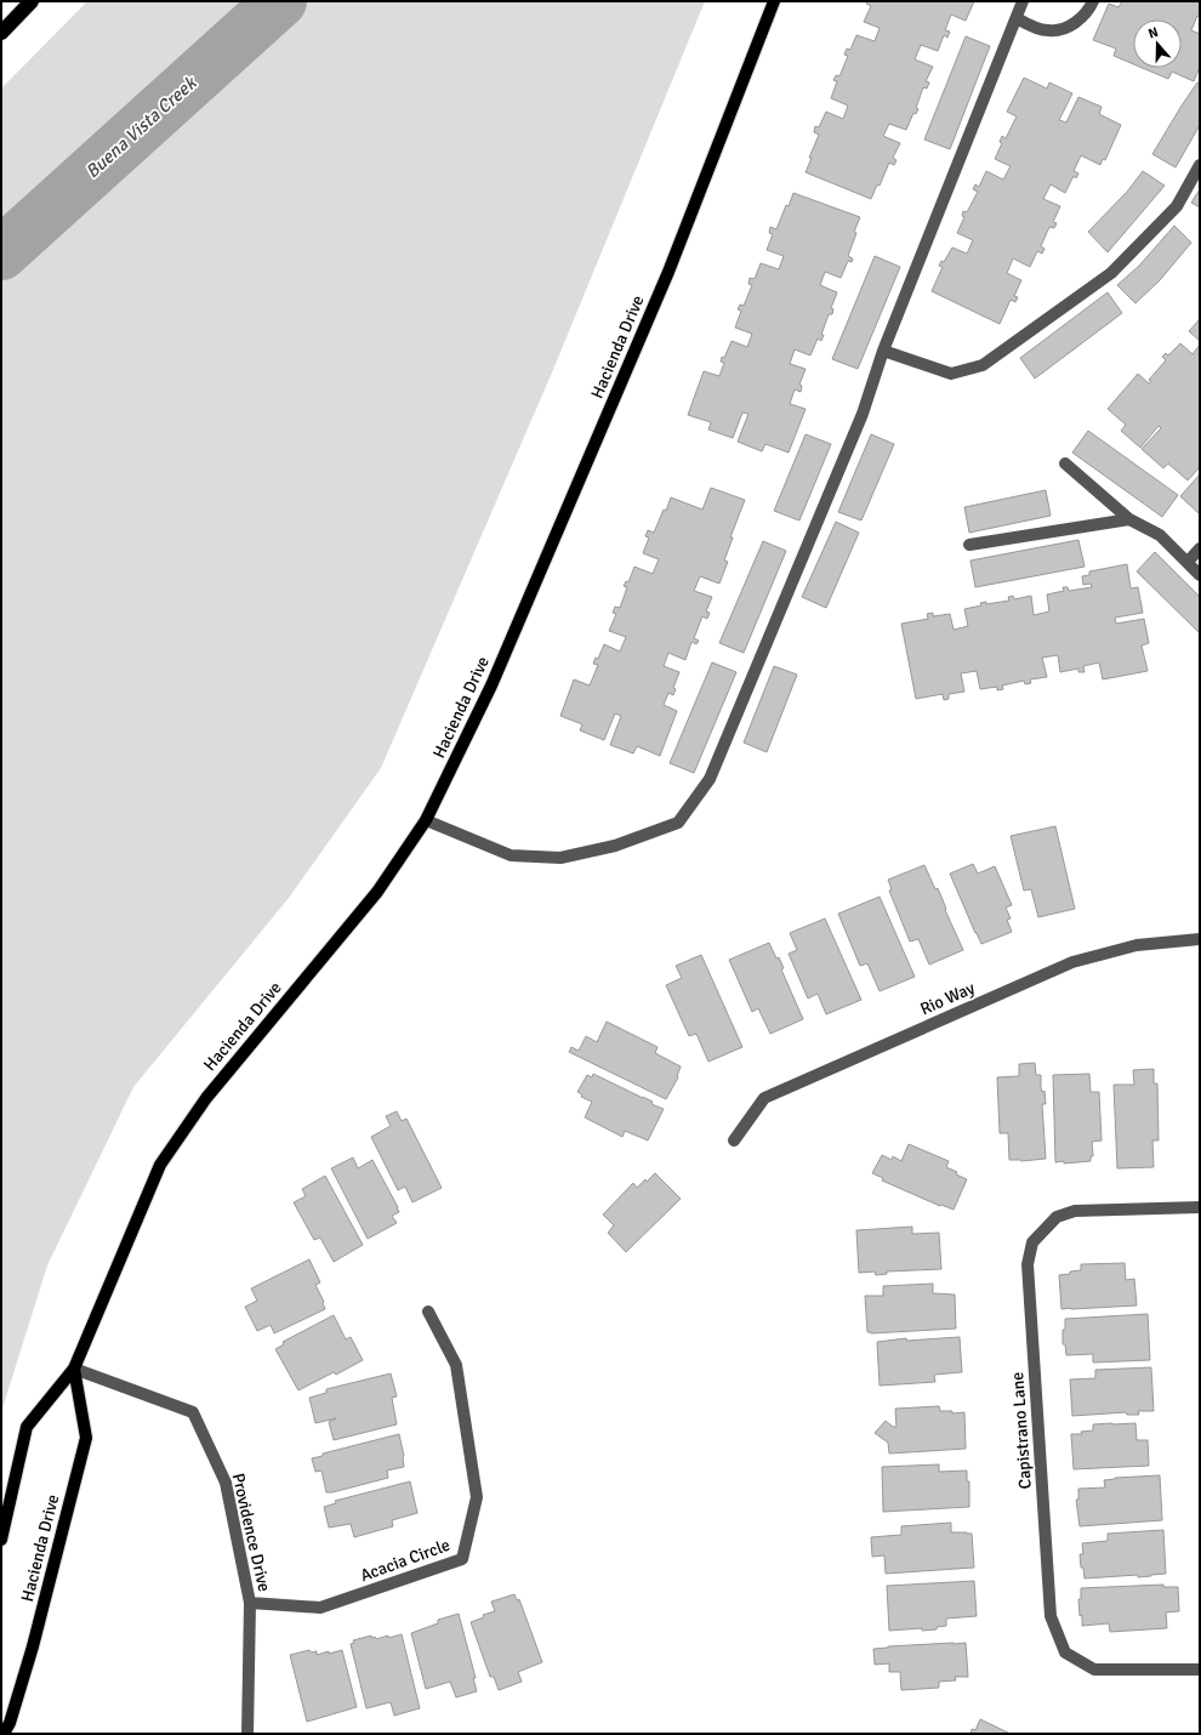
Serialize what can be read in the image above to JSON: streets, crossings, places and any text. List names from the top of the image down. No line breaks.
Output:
{"streets":{"main road":["Hacienda Drive"],"street":["Rio Way","Capistrano Lane","Providence Drive","Acacia Circle"]},"crossings":[["Hacienda Drive","Providence Drive"],["Providence Drive","Acacia Circle"]],"water":["Buena Vista Creek"],"north":"top"}
